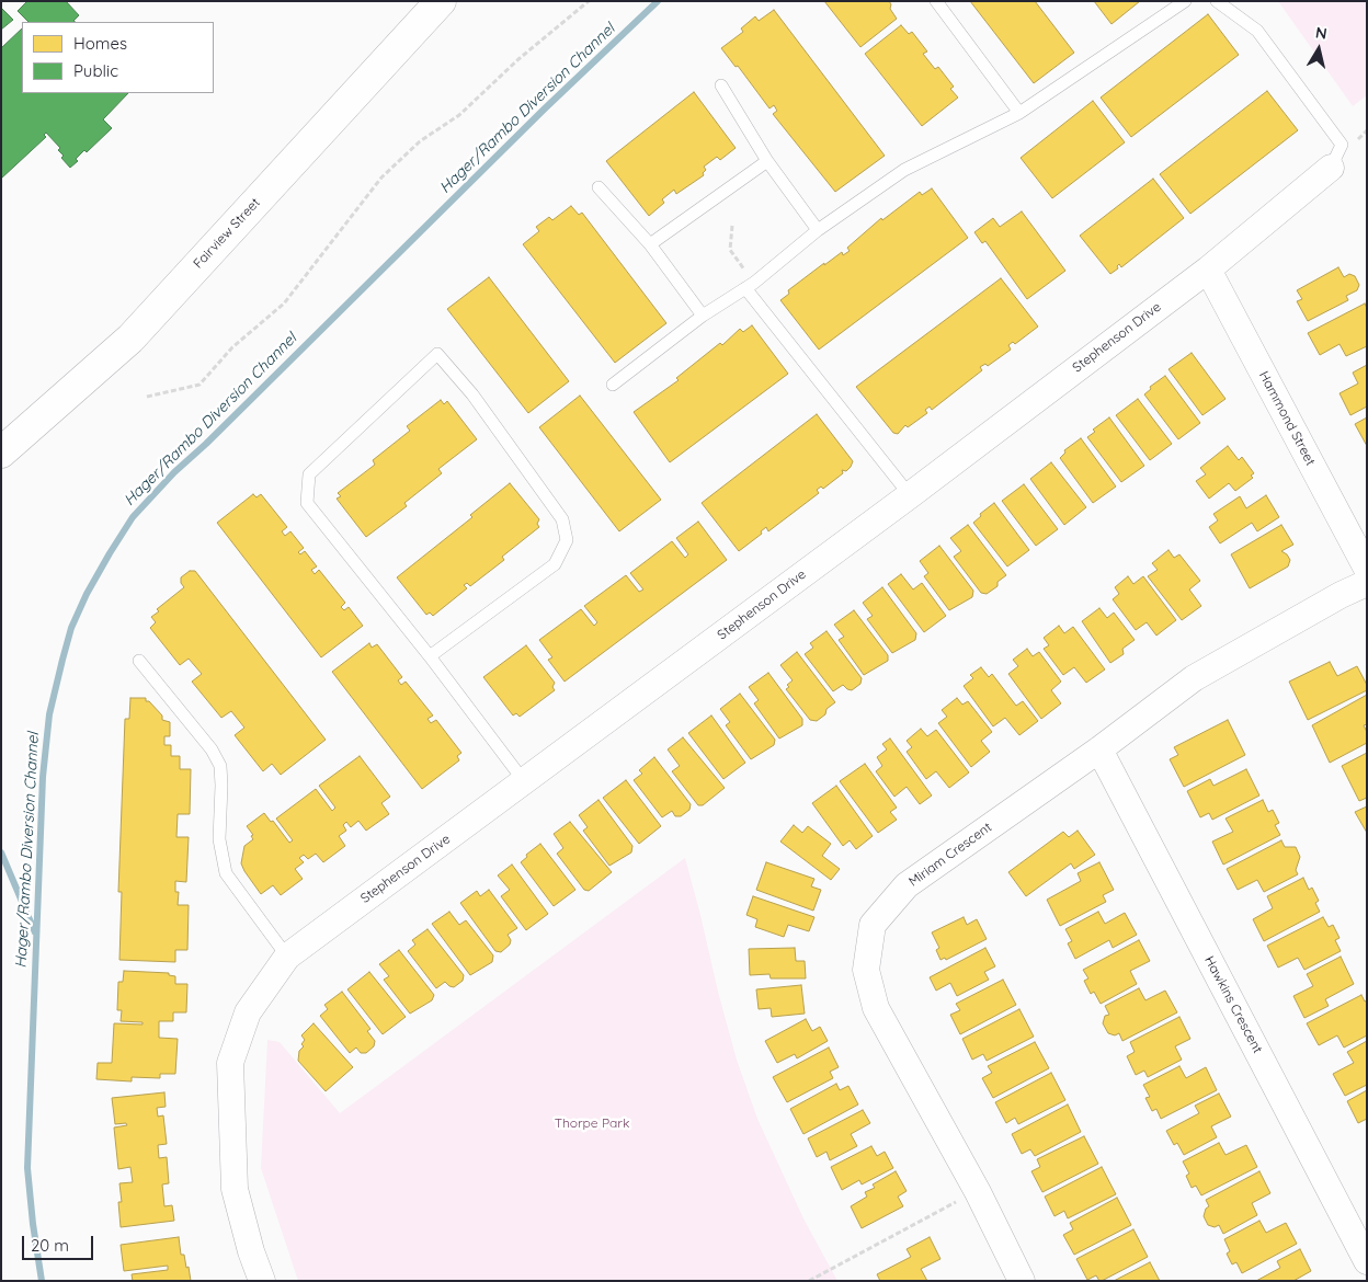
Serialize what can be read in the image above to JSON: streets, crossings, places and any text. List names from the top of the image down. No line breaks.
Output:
{"streets":{"main road":["Fairview Street"],"street":["Stephenson Drive","Hammond Street","Miriam Crescent","Hawkins Crescent"]},"crossings":[["Stephenson Drive","Hammond Street"],["Miriam Crescent","Hawkins Crescent"]],"water":["Hager/Rambo Diversion Channel"],"parks":["Thorpe Park"],"legend":["Homes","Public"],"scale_bar":"20 m","north":"top"}
